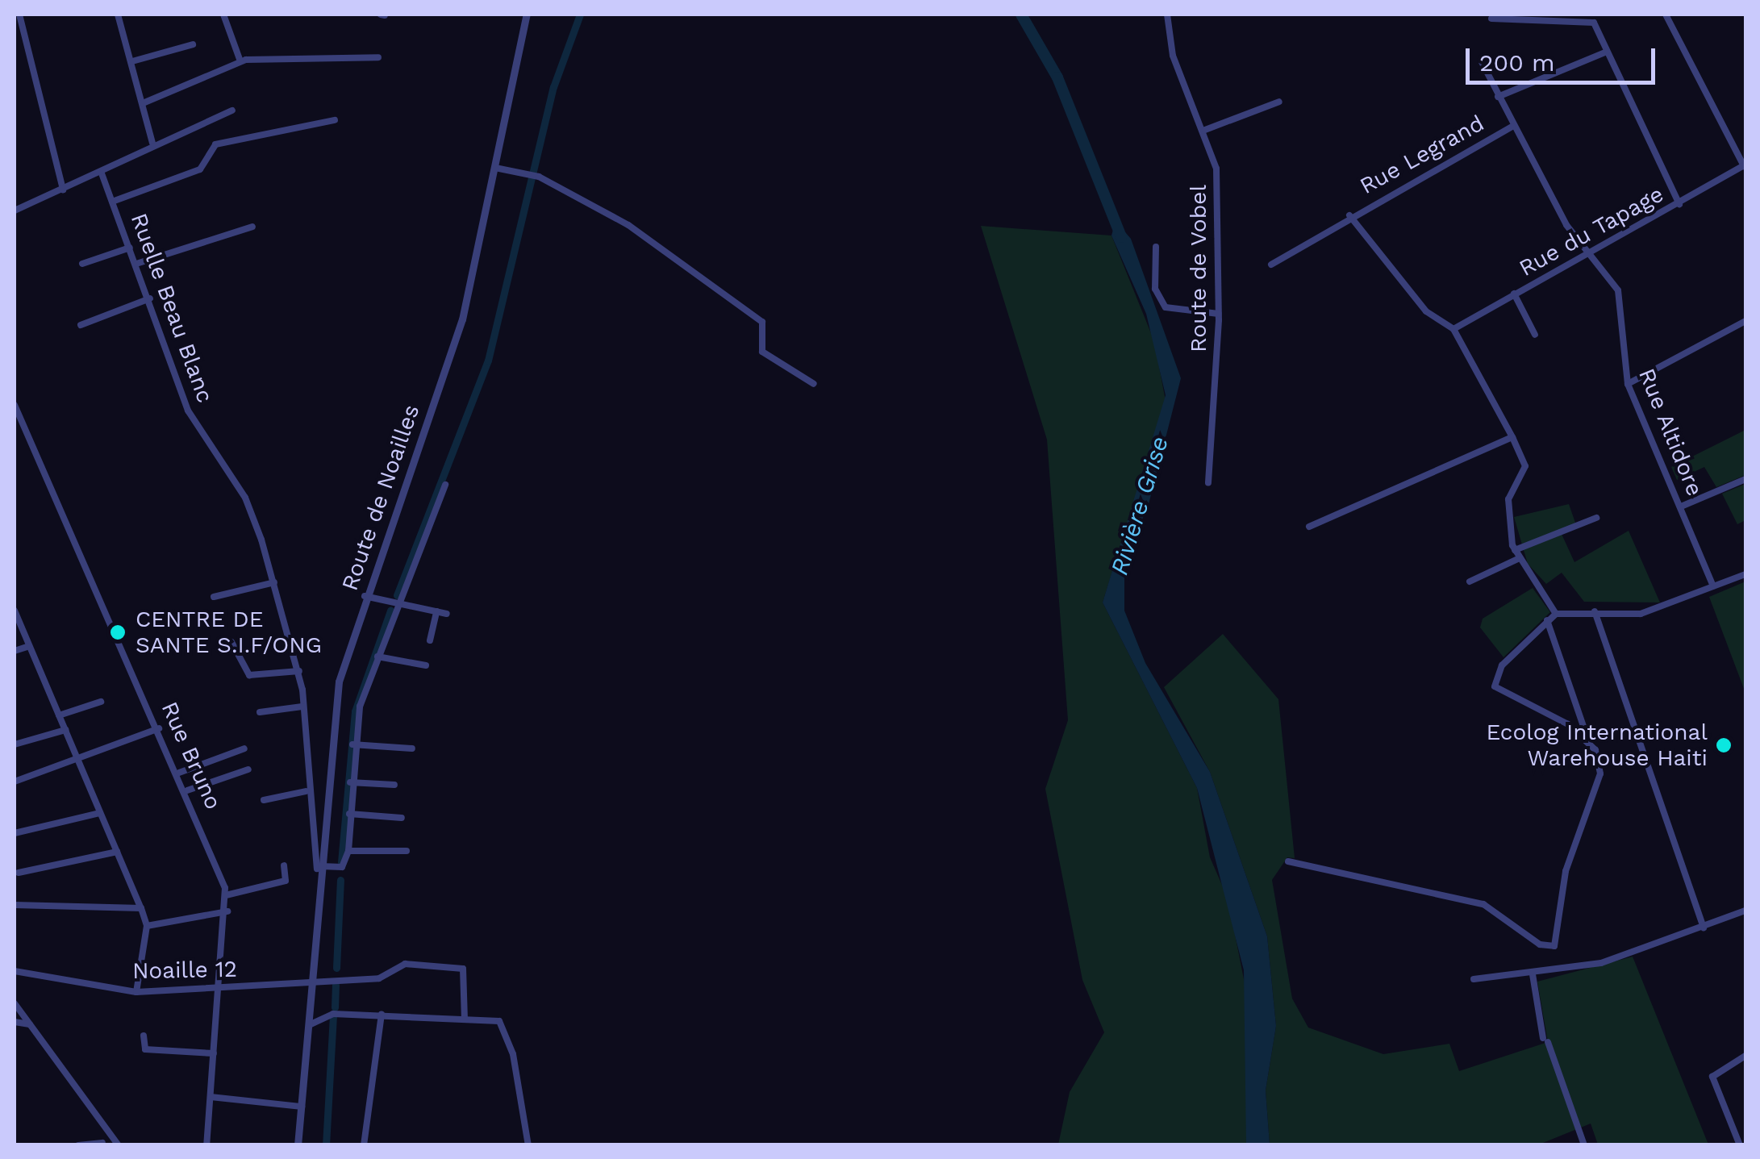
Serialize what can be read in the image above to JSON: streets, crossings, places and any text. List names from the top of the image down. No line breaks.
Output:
{"streets":{"street":["Rue Legrand","Rue du Tapage","Route de Vobel","Ruelle Beau Blanc","Rue Altidore","Route de Noailles","Rue Bruno","Noaille 12"]},"crossings":[["Rue Legrand","Rue Altidore"],["Rue du Tapage","Rue Altidore"],["Ruelle Beau Blanc","Route de Noailles"],["Route de Noailles","Noaille 12"],["Rue Bruno","Noaille 12"]],"water":["Rivière Grise"],"places":["CENTRE DE SANTE S.I.F/ONG","Ecolog International Warehouse Haiti"],"scale_bar":"200 m"}
